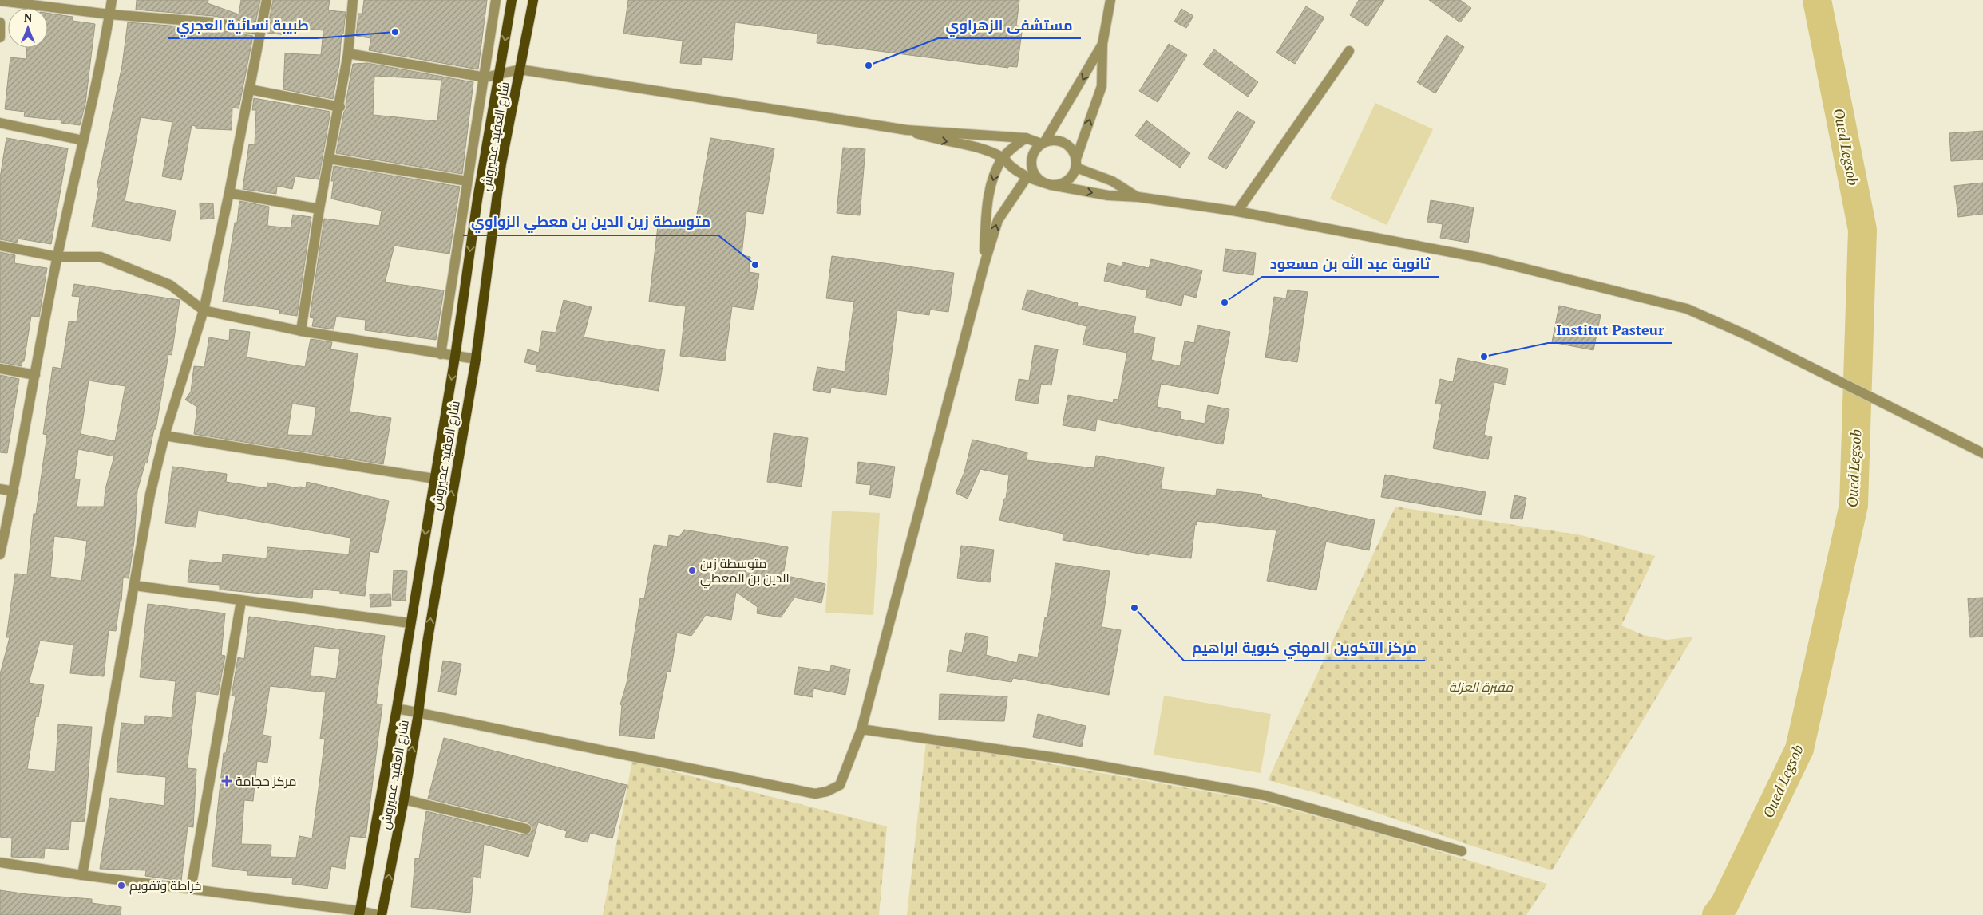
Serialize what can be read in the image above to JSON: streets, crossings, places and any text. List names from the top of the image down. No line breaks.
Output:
{"streets":{"main road":["شارع العقيد عميروش"]},"water":["Oued Legsob"],"parks":["مقبرة العزلة"],"places":{"other":["طبيبة نسائية العجري","مستشفى الزهراوي","متوسطة زين الدين بن معطي الزواوي","ثانوية عبد الله بن مسعود","Institut Pasteur","متوسطة زين الدين بن المعطي","مركز التكوين المهني كبوية ابراهيم","خراطة وتقويم"],"health":["مركز حجامة"]},"north":"top"}
